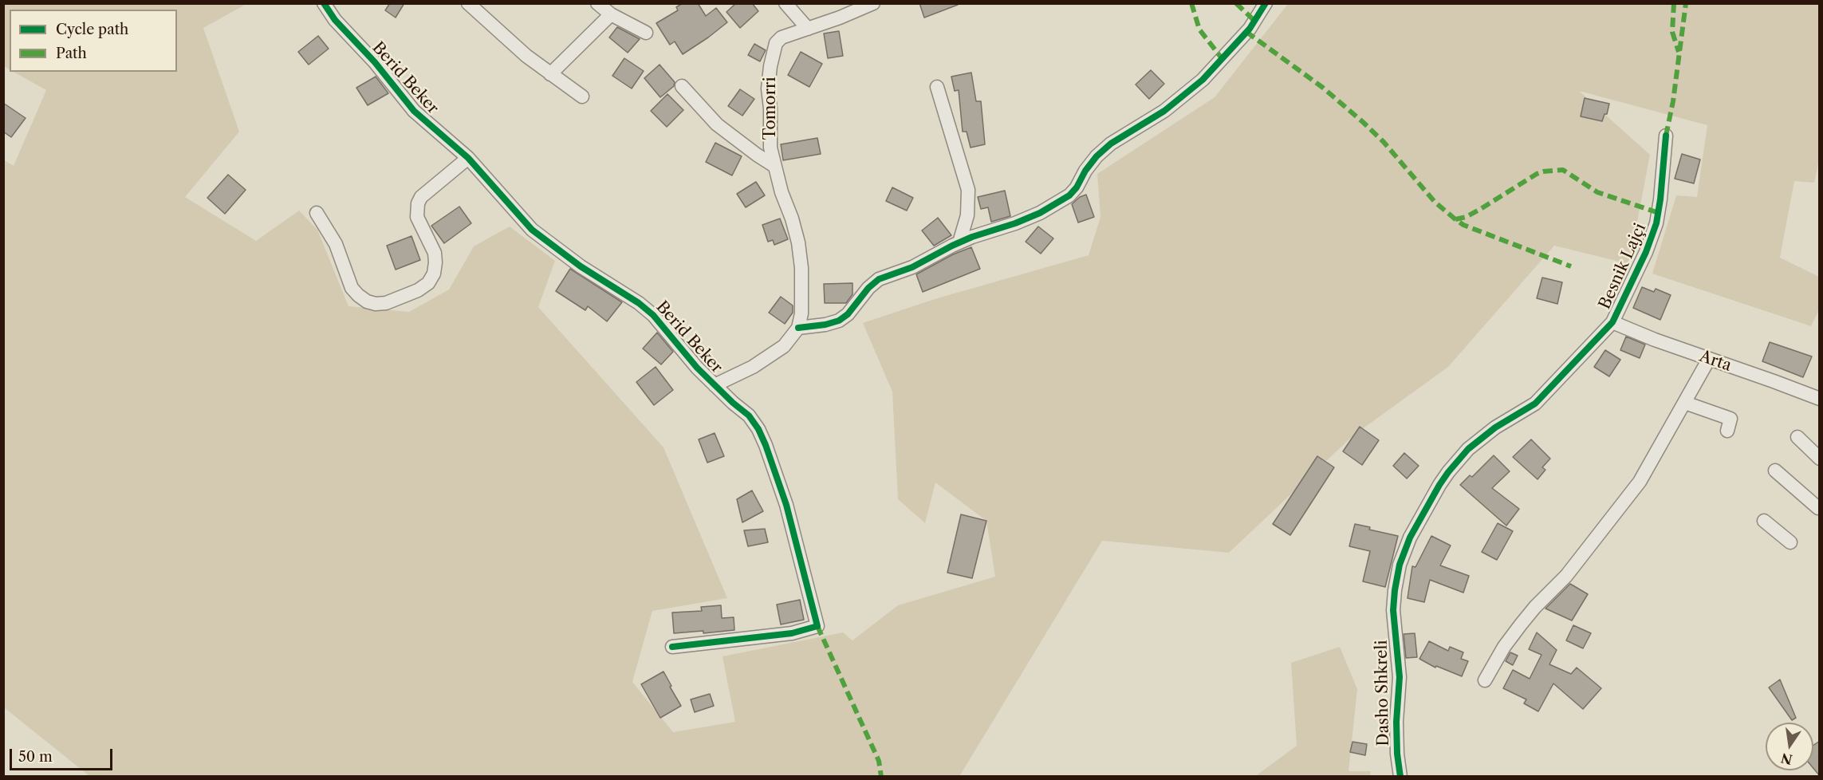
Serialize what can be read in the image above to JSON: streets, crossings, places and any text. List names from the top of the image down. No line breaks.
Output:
{"streets":{"street":["Berid Beker","Tomorri","Besnik Lajçi","Arta","Dasho Shkreli"]},"crossings":[["Besnik Lajçi","Arta"],["Besnik Lajçi","Dasho Shkreli"],["Arta","Dasho Shkreli"]],"legend":["Cycle path","Path"],"scale_bar":"50 m","north":"bottom"}
